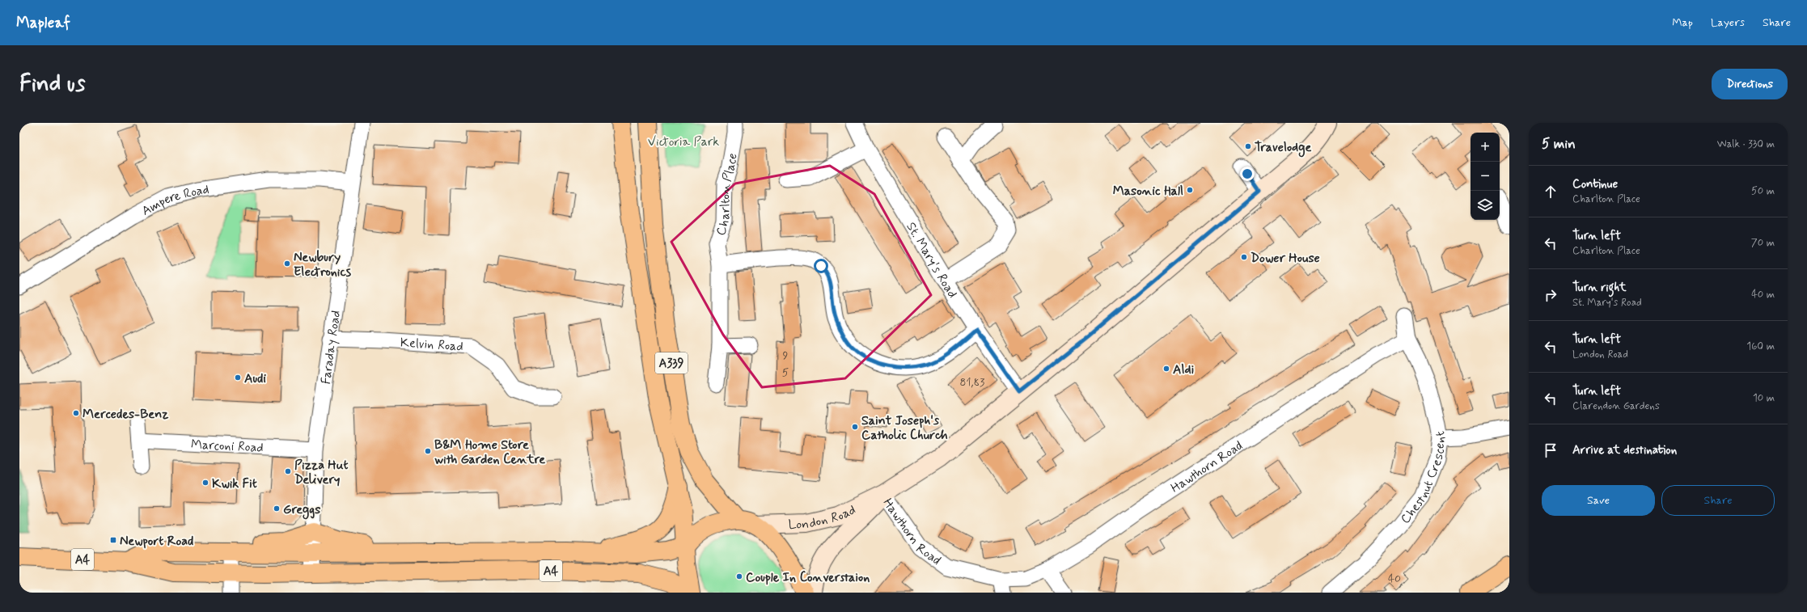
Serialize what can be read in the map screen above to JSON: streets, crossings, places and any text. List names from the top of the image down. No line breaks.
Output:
{"streets":{"main road":["A339","A4"],"street":["Charlton Place","Ampere Road","St. Mary's Road","Kelvin Road","Faraday Road","Marconi Road","Hawthorn Road","Chestnut Crescent","London Road"]},"crossings":[["Ampere Road","Faraday Road"],["St. Mary's Road","London Road"],["Kelvin Road","Faraday Road"],["Faraday Road","Marconi Road"],["Faraday Road","A4"],["A339","A4"],["Hawthorn Road","Chestnut Crescent"],["Hawthorn Road","London Road"]],"parks":["Victoria Park"],"places":{"other":["Travelodge","Masonic Hall","Dower House","Newbury Electronics","Aldi","Audi","Mercedes-Benz","Saint Joseph's Catholic Church","B&M Home Store with Garden Centre","Pizza Hut Delivery","Kwik Fit","Greggs","Couple In Converstaion"],"transit":["Newport Road"]},"house_numbers":["9","5","81,83","40"],"page":{"header":"Mapleaf","nav":["Map","Layers","Share"],"buttons":["Directions",["Save","Share"]],"title":"Find us","heading":["5 min","Walk · 330 m"],"map_buttons":["+","−"],"list":[["Continue","Charlton Place","50 m"],["Turn left","Charlton Place","70 m"],["Turn right","St. Mary's Road","40 m"],["Turn left","London Road","160 m"],["Turn left","Clarendon Gardens","10 m"],"Arrive at destination"]}}
